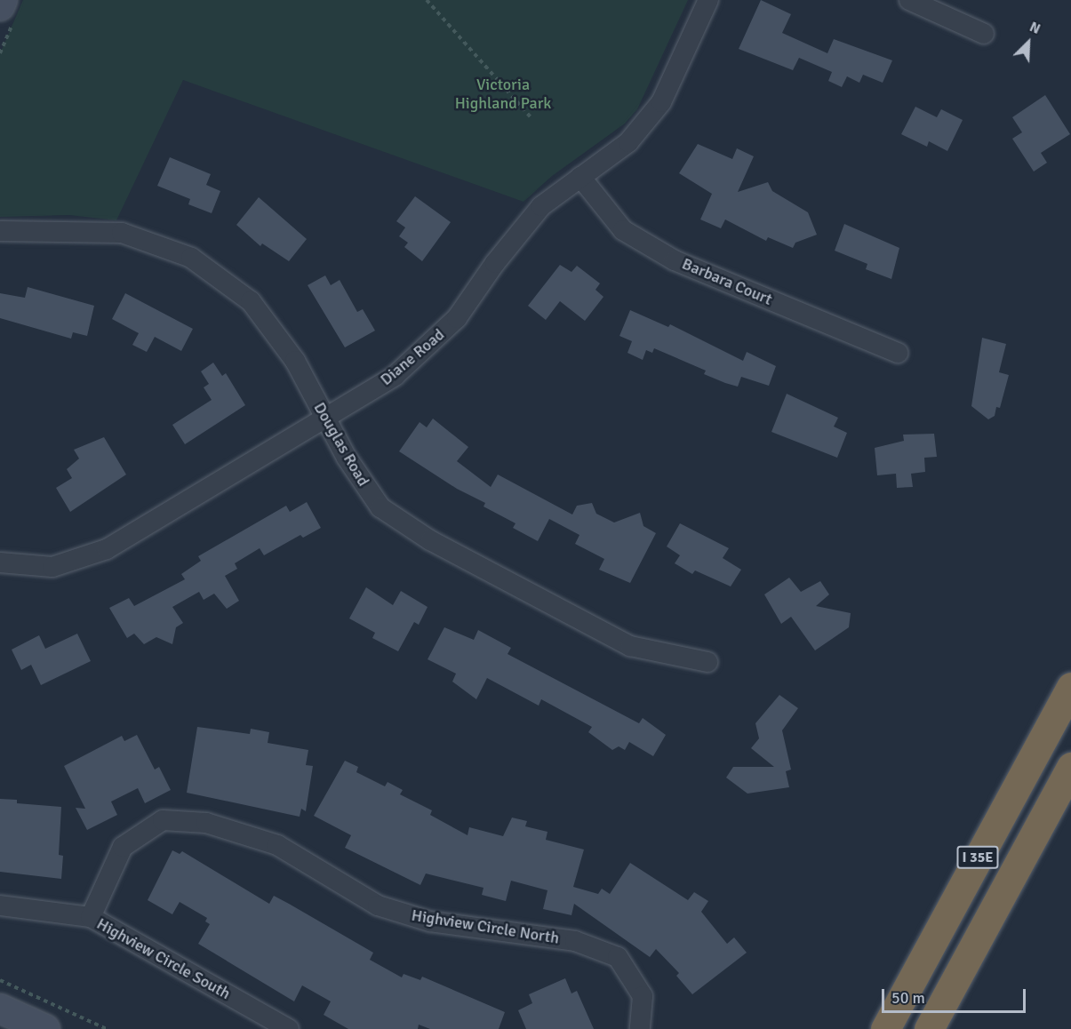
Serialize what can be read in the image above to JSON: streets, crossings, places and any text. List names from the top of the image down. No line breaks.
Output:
{"streets":{"highway":["I 35E"],"street":["Barbara Court","Diane Road","Douglas Road","Highview Circle North","Highview Circle South"]},"crossings":[["Barbara Court","Diane Road"],["Diane Road","Douglas Road"],["Highview Circle North","Highview Circle South"]],"parks":["Victoria Highland Park"],"scale_bar":"50 m","north":"top right"}
